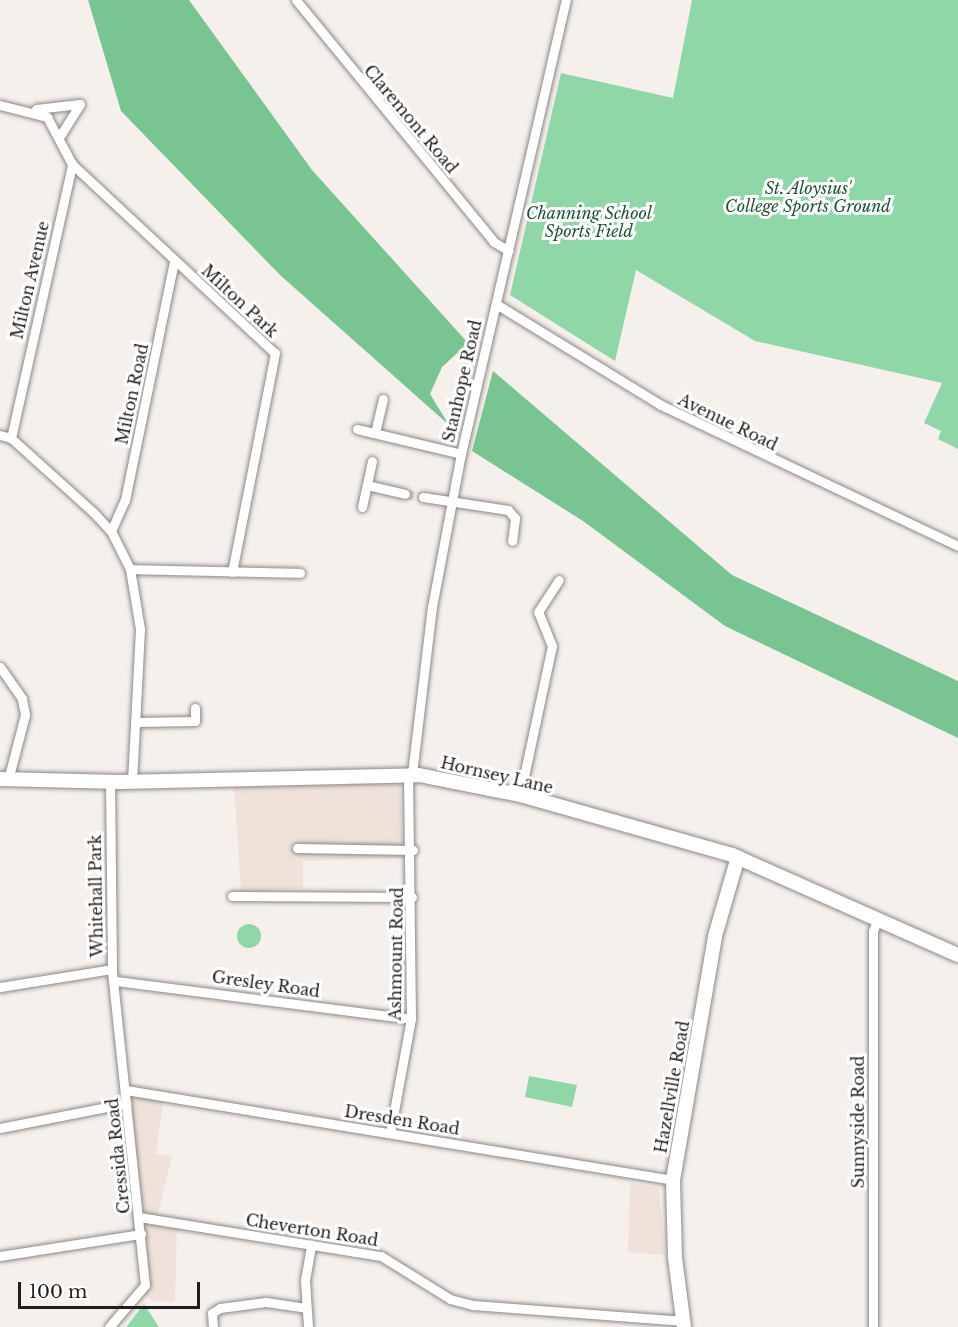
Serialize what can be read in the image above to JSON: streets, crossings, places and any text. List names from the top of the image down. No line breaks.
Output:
{"streets":{"main road":["Hornsey Lane","Hazellville Road"],"street":["Claremont Road","Milton Avenue","Milton Park","Stanhope Road","Milton Road","Avenue Road","Whitehall Park","Ashmount Road","Gresley Road","Dresden Road","Sunnyside Road","Cressida Road","Cheverton Road"]},"crossings":[["Claremont Road","Stanhope Road"],["Milton Avenue","Milton Park"],["Milton Park","Milton Road"],["Stanhope Road","Avenue Road"],["Stanhope Road","Hornsey Lane"],["Stanhope Road","Ashmount Road"],["Hornsey Lane","Whitehall Park"],["Hornsey Lane","Ashmount Road"],["Hornsey Lane","Hazellville Road"],["Hornsey Lane","Sunnyside Road"],["Whitehall Park","Cressida Road"],["Ashmount Road","Gresley Road"],["Ashmount Road","Dresden Road"],["Gresley Road","Cressida Road"],["Hazellville Road","Dresden Road"],["Hazellville Road","Cheverton Road"],["Dresden Road","Cressida Road"],["Cressida Road","Cheverton Road"]],"parks":["St. Aloysius' College Sports Ground","Channing School Sports Field"],"scale_bar":"100 m"}
